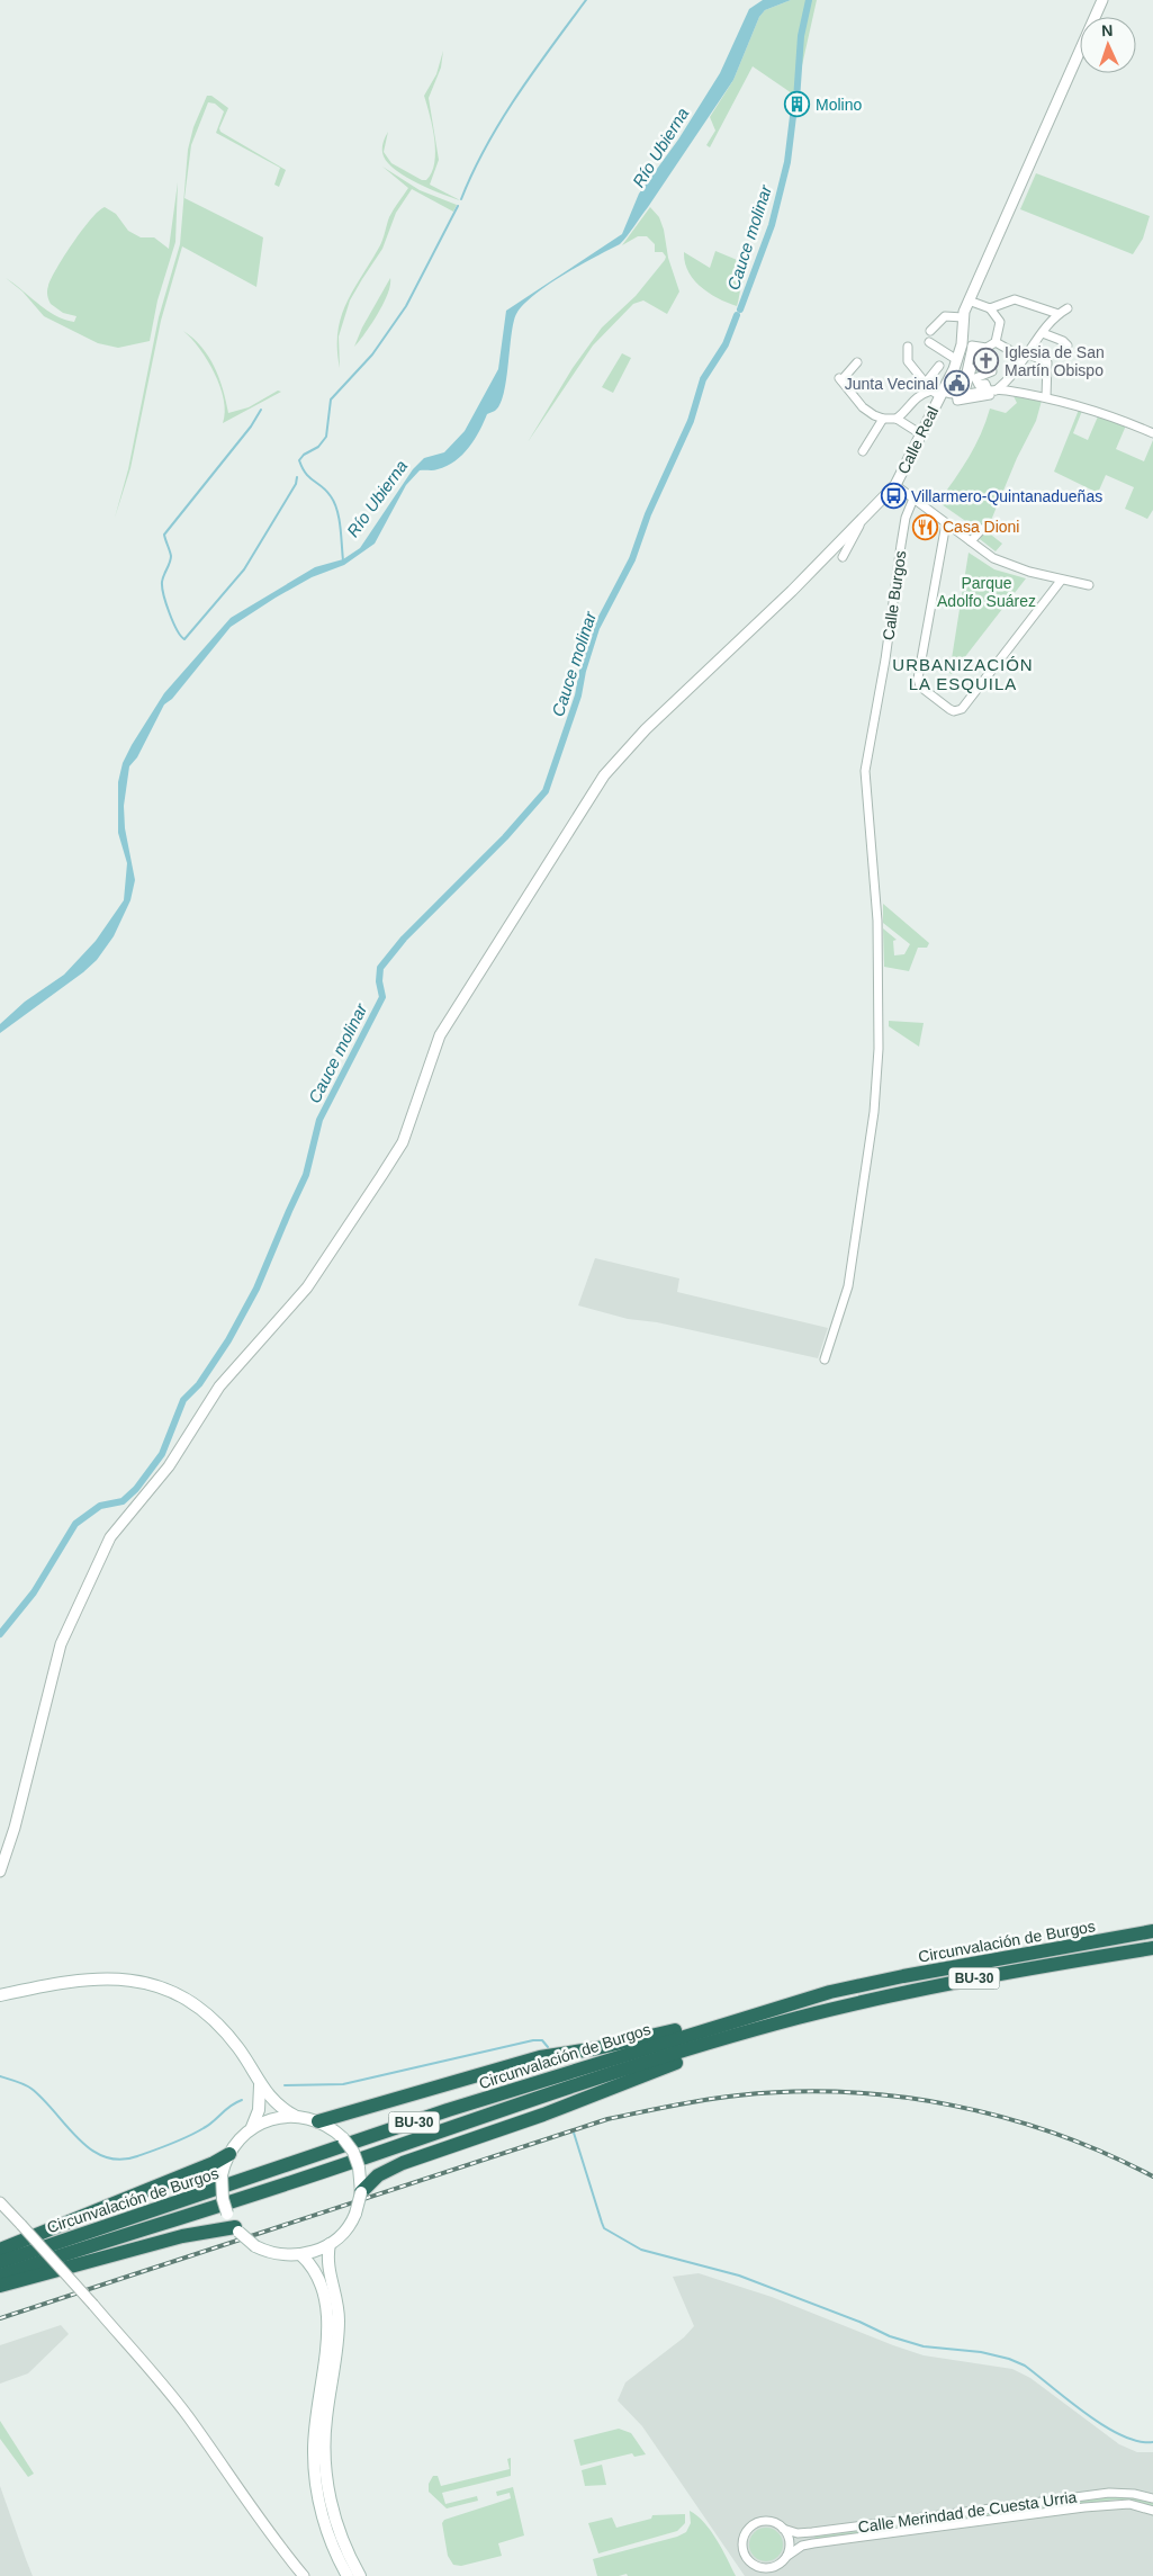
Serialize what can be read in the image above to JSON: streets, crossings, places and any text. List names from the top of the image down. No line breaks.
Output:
{"streets":{"highway":["Circunvalación de Burgos","BU-30"],"street":["Calle Real","Calle Burgos","Calle Merindad de Cuesta Urria"]},"districts":["URBANIZACIÓN LA ESQUILA"],"water":["Río Ubierna","Cauce molinar"],"parks":["Parque Adolfo Suárez"],"places":{"building":["Molino"],"church":["Iglesia de San Martín Obispo"],"public building":["Junta Vecinal"],"bus stop":["Villarmero-Quintanadueñas"],"restaurant":["Casa Dioni"]},"north":"top"}
